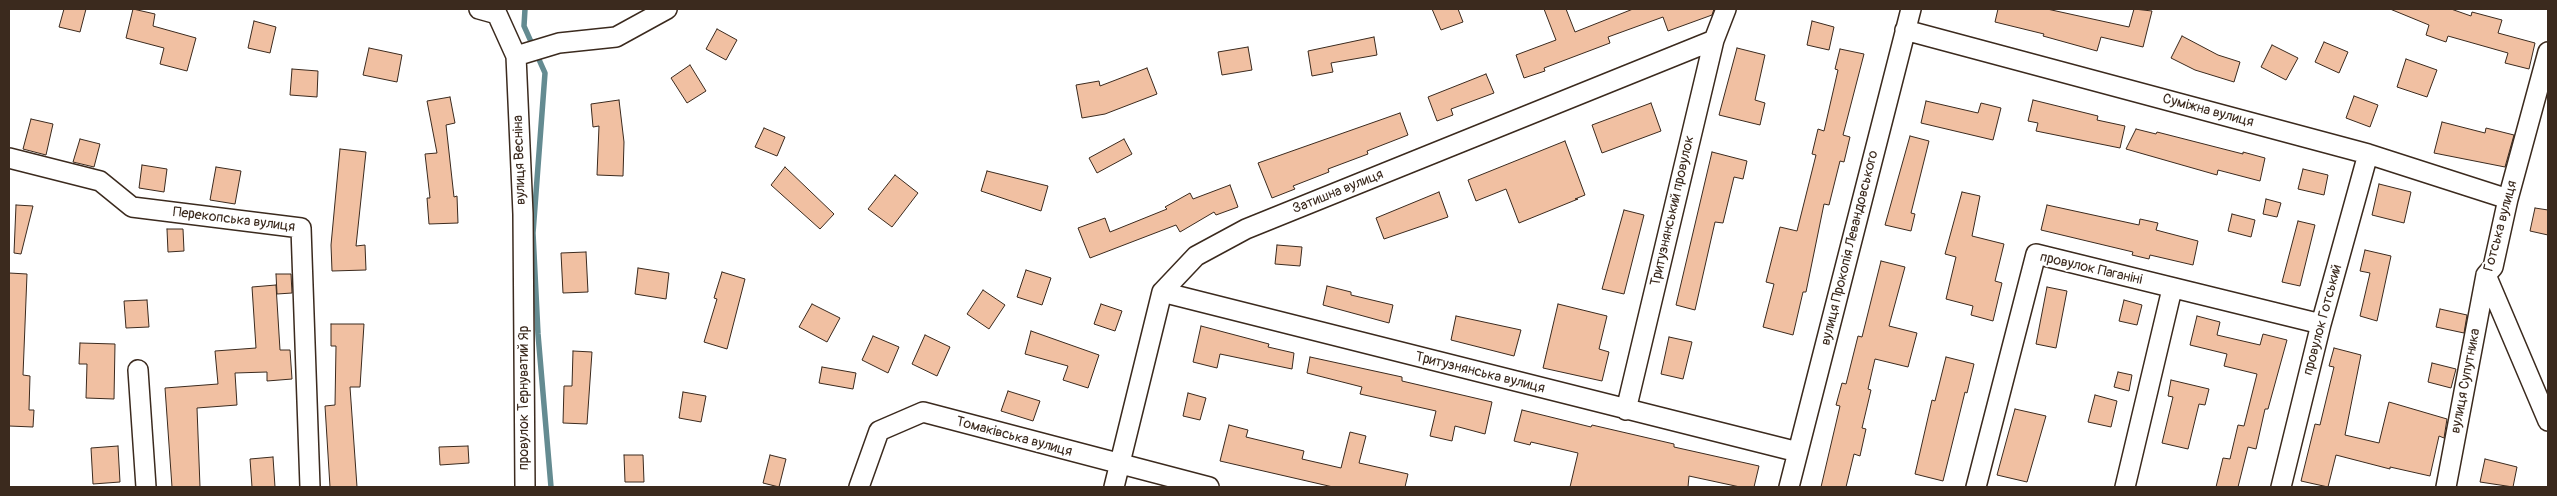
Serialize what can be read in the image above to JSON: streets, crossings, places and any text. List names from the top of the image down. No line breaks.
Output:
{"streets":{"street":["Суміжна вулиця","вулиця Весніна","Затишна вулиця","Тритузнянський провулок","Перекопська вулиця","Готська вулиця","вулиця Прокопія Левандовського","провулок Паганіні","провулок Готський","Тритузнянська вулиця","вулиця Супутника","провулок Тернуватий Яр","Томаківська вулиця"]},"crossings":[["Суміжна вулиця","Готська вулиця"],["Суміжна вулиця","вулиця Прокопія Левандовського"],["Суміжна вулиця","провулок Готський"],["вулиця Весніна","провулок Тернуватий Яр"],["Затишна вулиця","Тритузнянський провулок"],["Затишна вулиця","Тритузнянська вулиця"],["Затишна вулиця","Томаківська вулиця"],["Тритузнянський провулок","Тритузнянська вулиця"],["Готська вулиця","вулиця Супутника"],["вулиця Прокопія Левандовського","Тритузнянська вулиця"],["провулок Паганіні","провулок Готський"]]}
